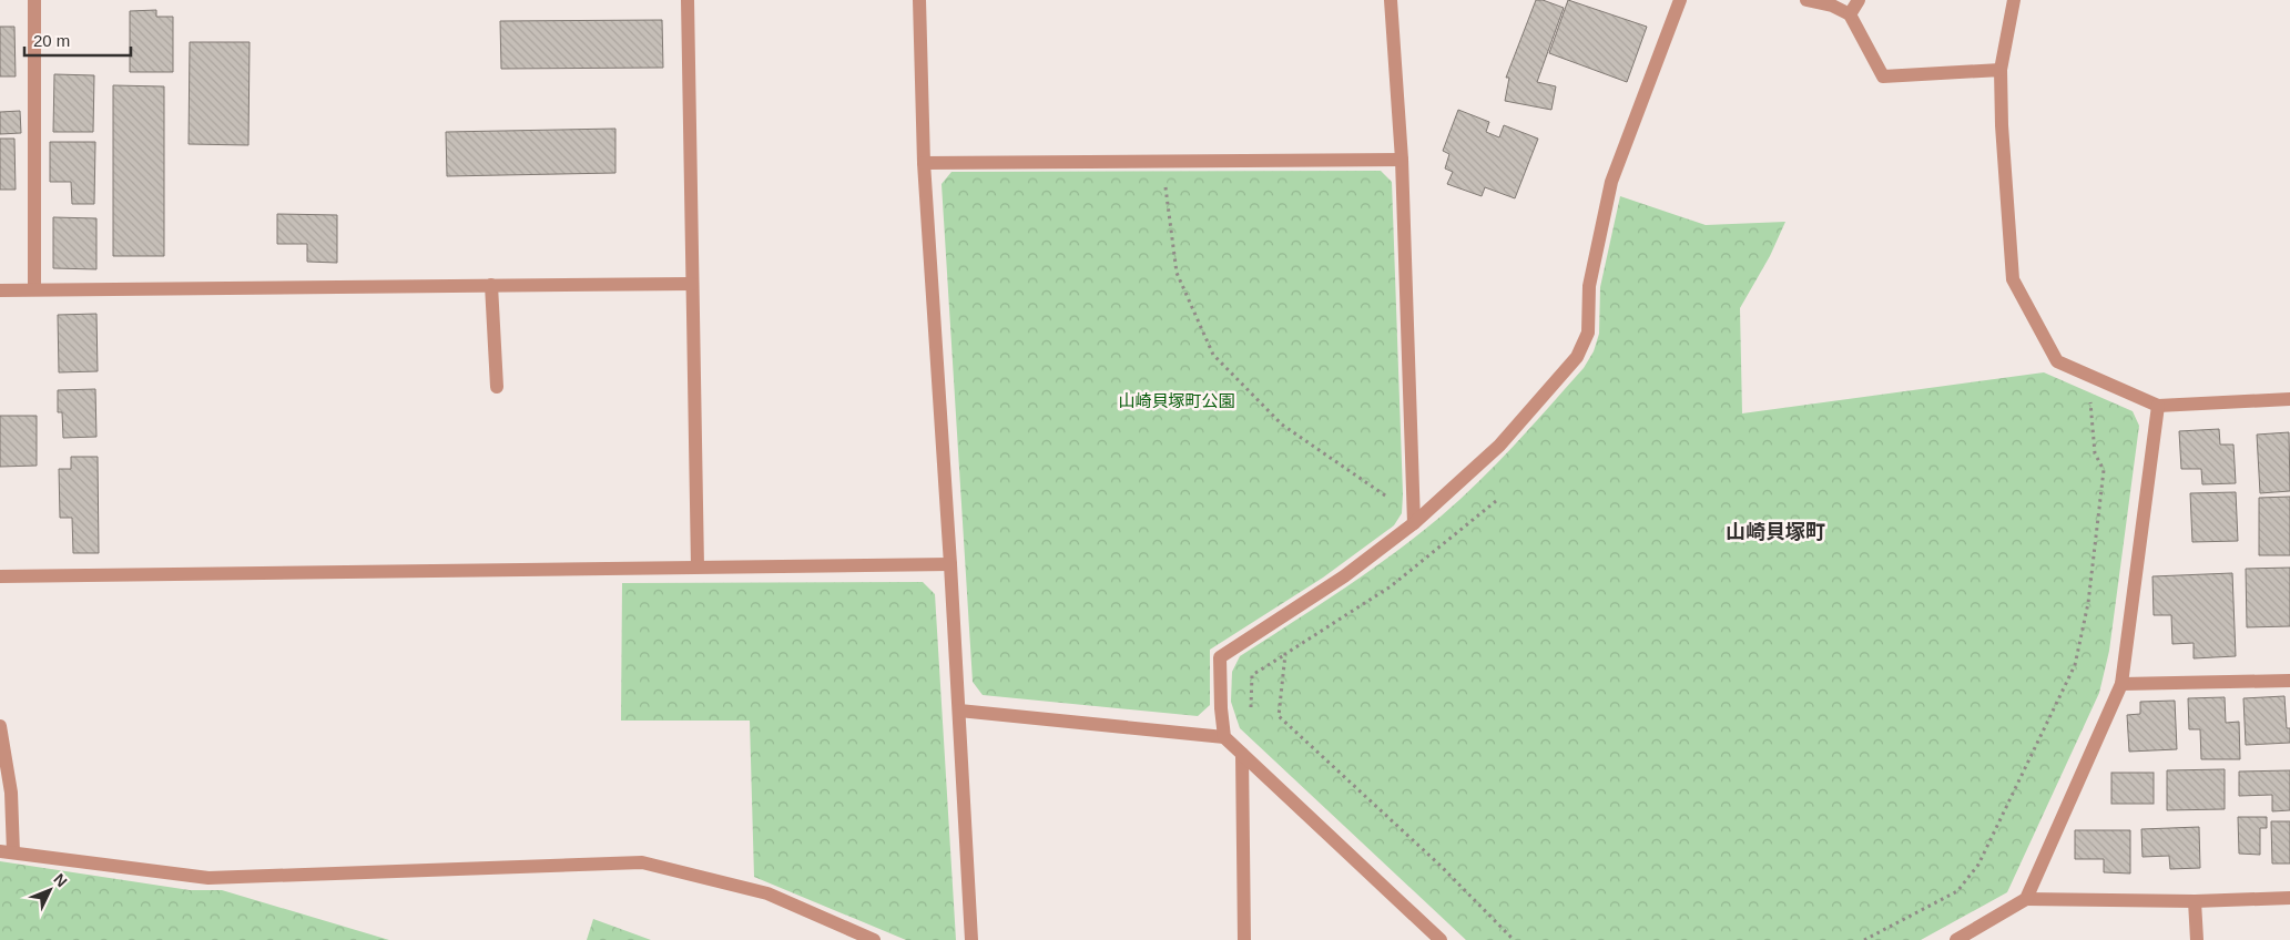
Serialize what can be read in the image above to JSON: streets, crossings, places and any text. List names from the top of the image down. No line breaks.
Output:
{"districts":["山崎貝塚町"],"parks":["山崎貝塚町公園"],"scale_bar":"20 m","north":"top right"}
